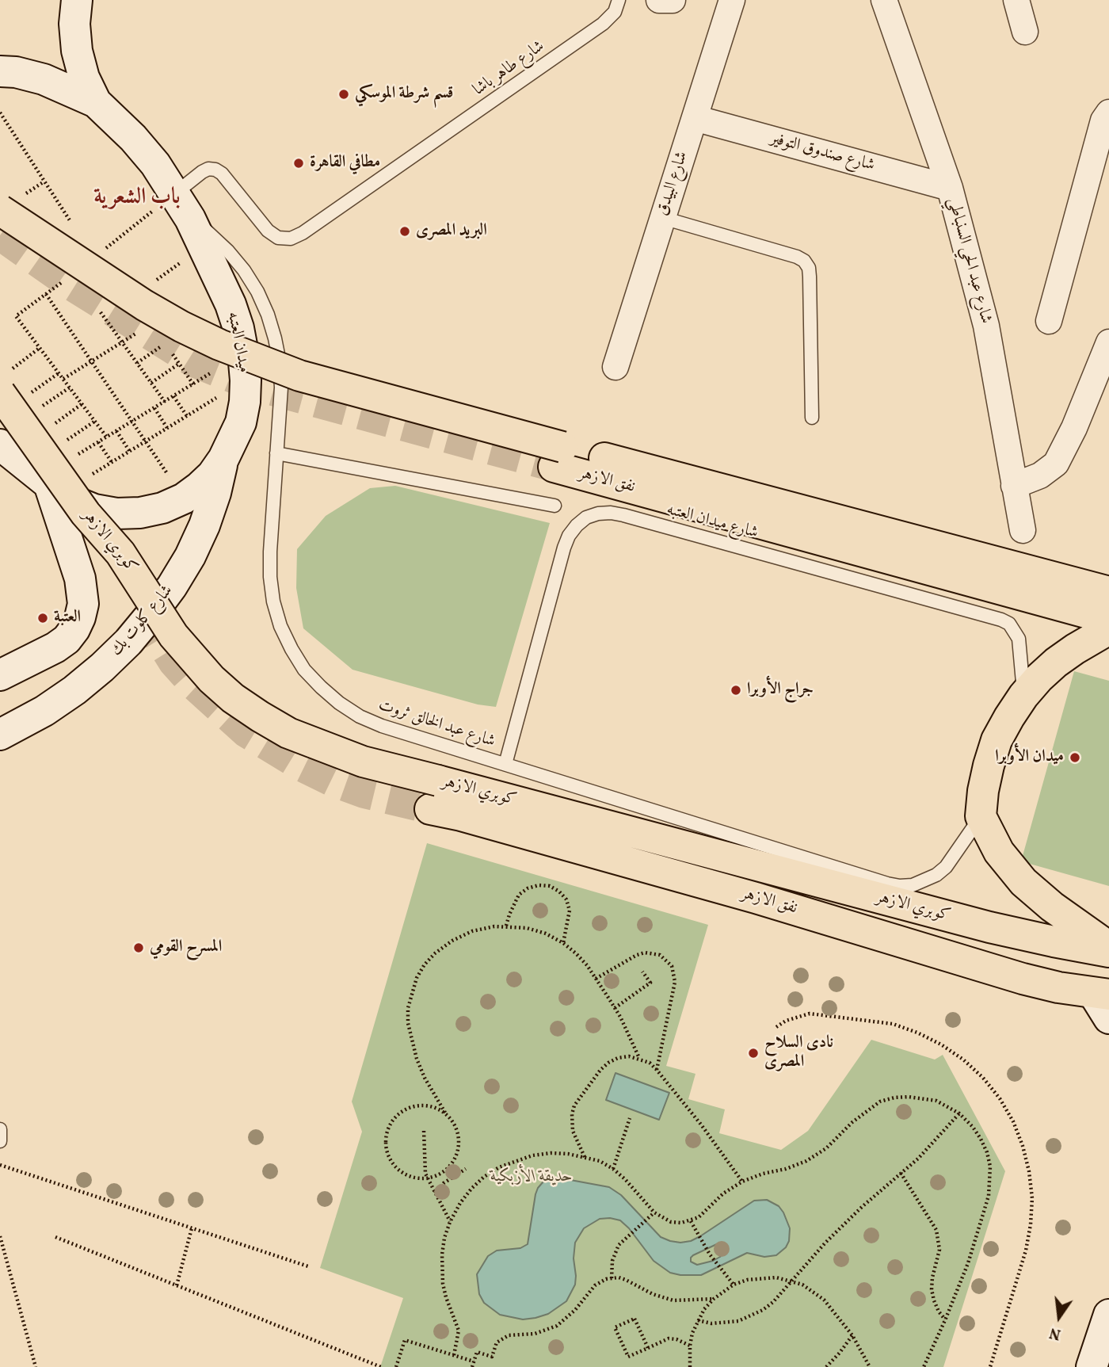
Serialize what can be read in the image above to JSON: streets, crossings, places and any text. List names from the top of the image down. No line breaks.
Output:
{"streets":{"main road":["ميدان العتبه","نفق الازهر","كوبري الازهر","شارع كلوت بك"],"street":["شارع صندوق التوفير","شارع البيدق","شارع عبد الحي السنباطي"],"lane":["شارع طاهر باشا","شارع ميدان العتبه","شارع عبد الخالق ثروت"]},"crossings":[["شارع طاهر باشا","ميدان العتبه"],["شارع صندوق التوفير","شارع البيدق"],["شارع صندوق التوفير","شارع عبد الحي السنباطي"],["ميدان العتبه","شارع كلوت بك"],["ميدان العتبه","شارع عبد الخالق ثروت"],["شارع ميدان العتبه","شارع عبد الخالق ثروت"]],"districts":["باب الشعرية"],"parks":["حديقة الأزبكية"],"places":["قسم شرطة الموسكي","مطافي القاهرة","البريد المصرى","العتبة","جراج الأوبرا","ميدان الأوبرا","المسرح القومي","نادى السلاح المصرى"],"north":"bottom"}
